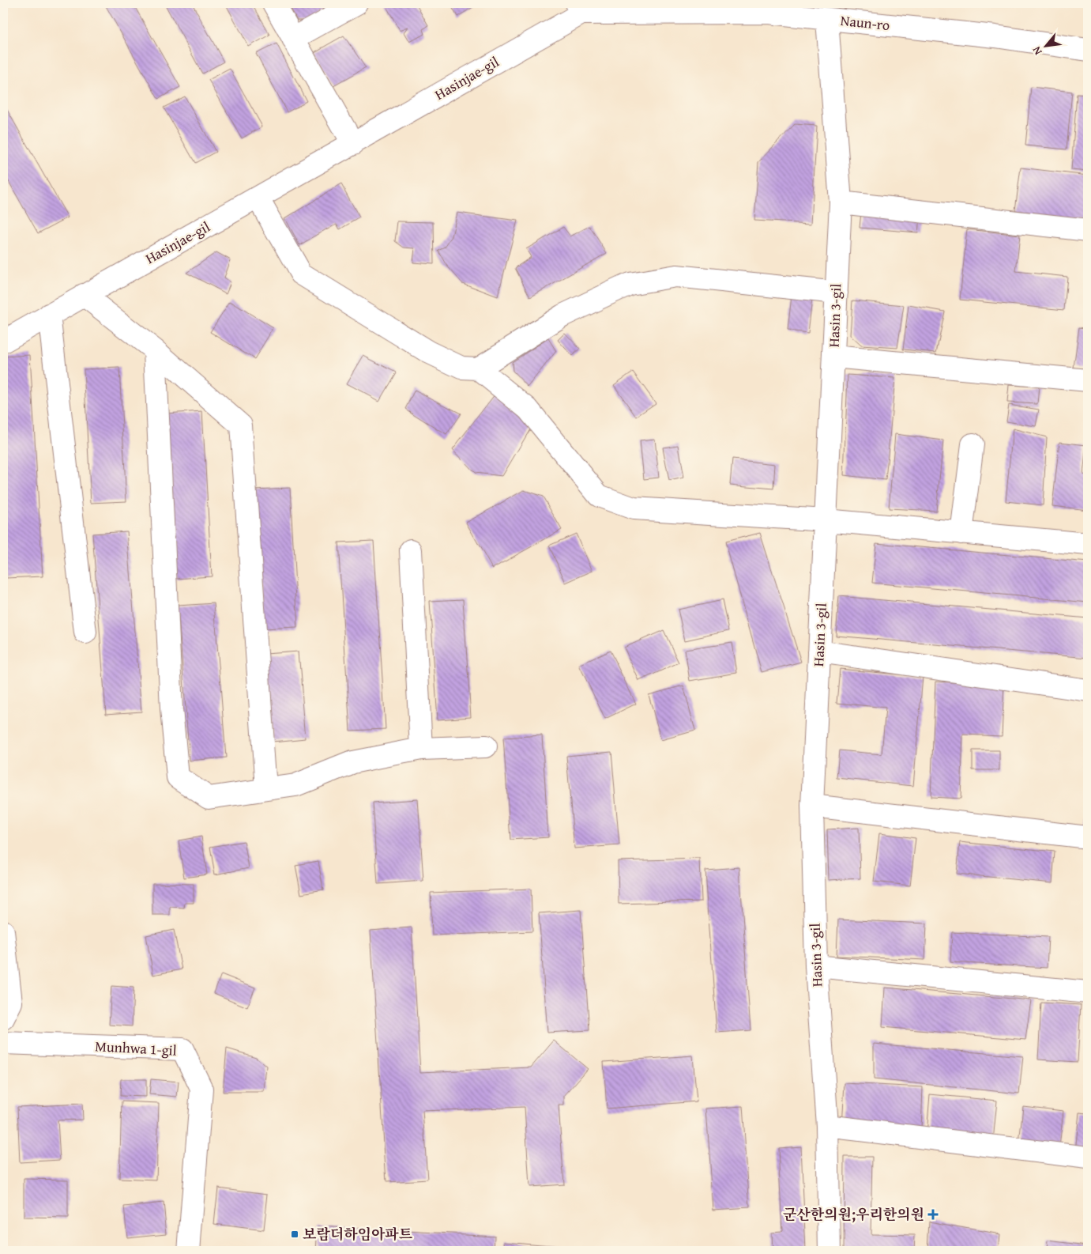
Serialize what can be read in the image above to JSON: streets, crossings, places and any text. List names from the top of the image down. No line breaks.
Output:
{"streets":{"street":["Naun-ro","Hasinjae-gil","Hasin 3-gil","Munhwa 1-gil"]},"crossings":[["Naun-ro","Hasinjae-gil"],["Naun-ro","Hasin 3-gil"]],"places":{"health":["군산한의원;우리한의원"],"transit":["보람더하임아파트"]},"north":"bottom left"}
